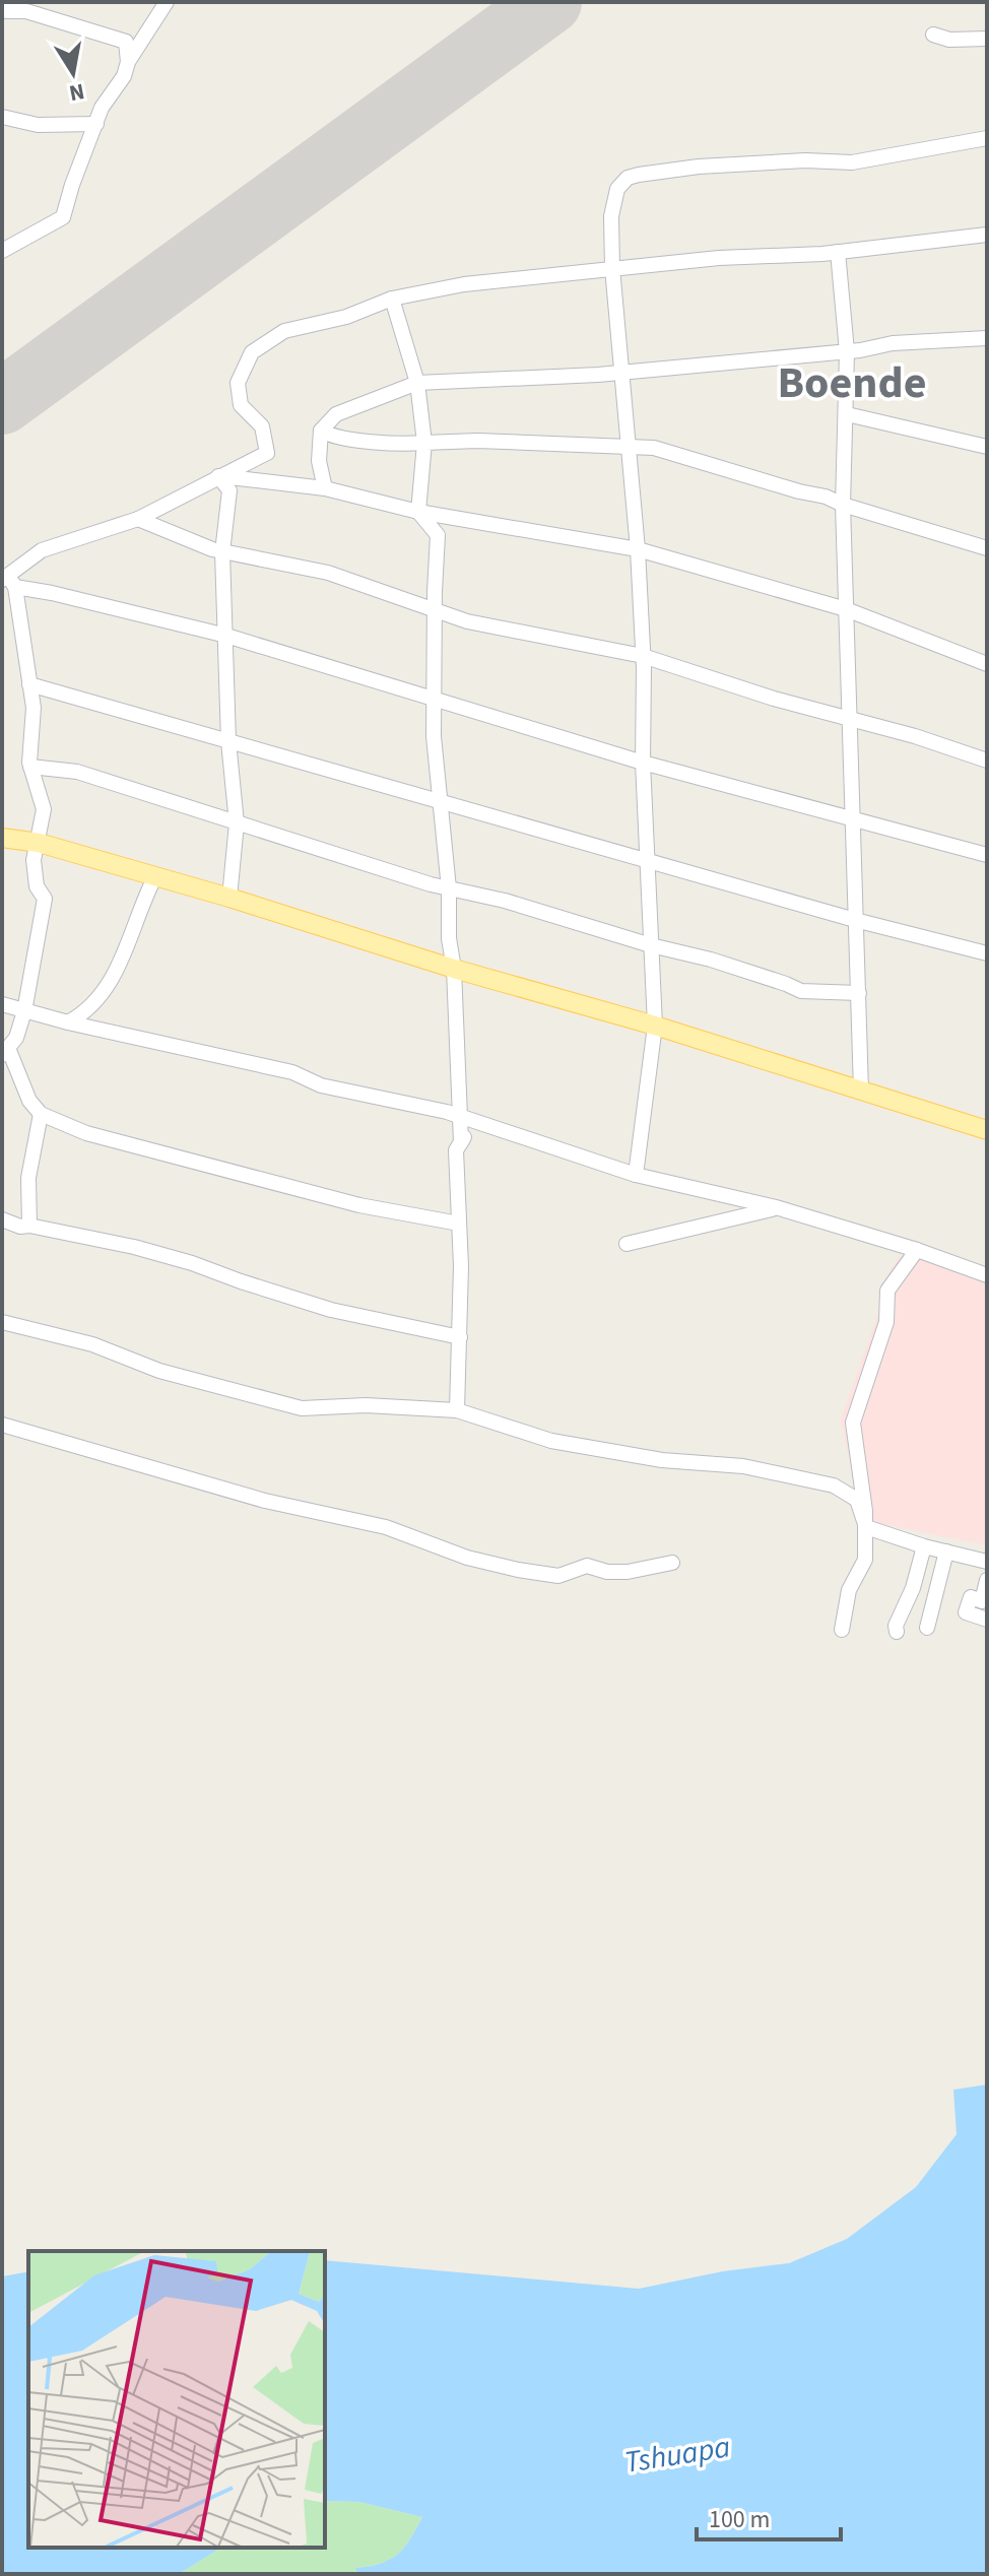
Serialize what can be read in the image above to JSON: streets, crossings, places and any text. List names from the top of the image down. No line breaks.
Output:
{"districts":["Boende"],"water":["Tshuapa"],"scale_bar":"100 m","north":"bottom"}
